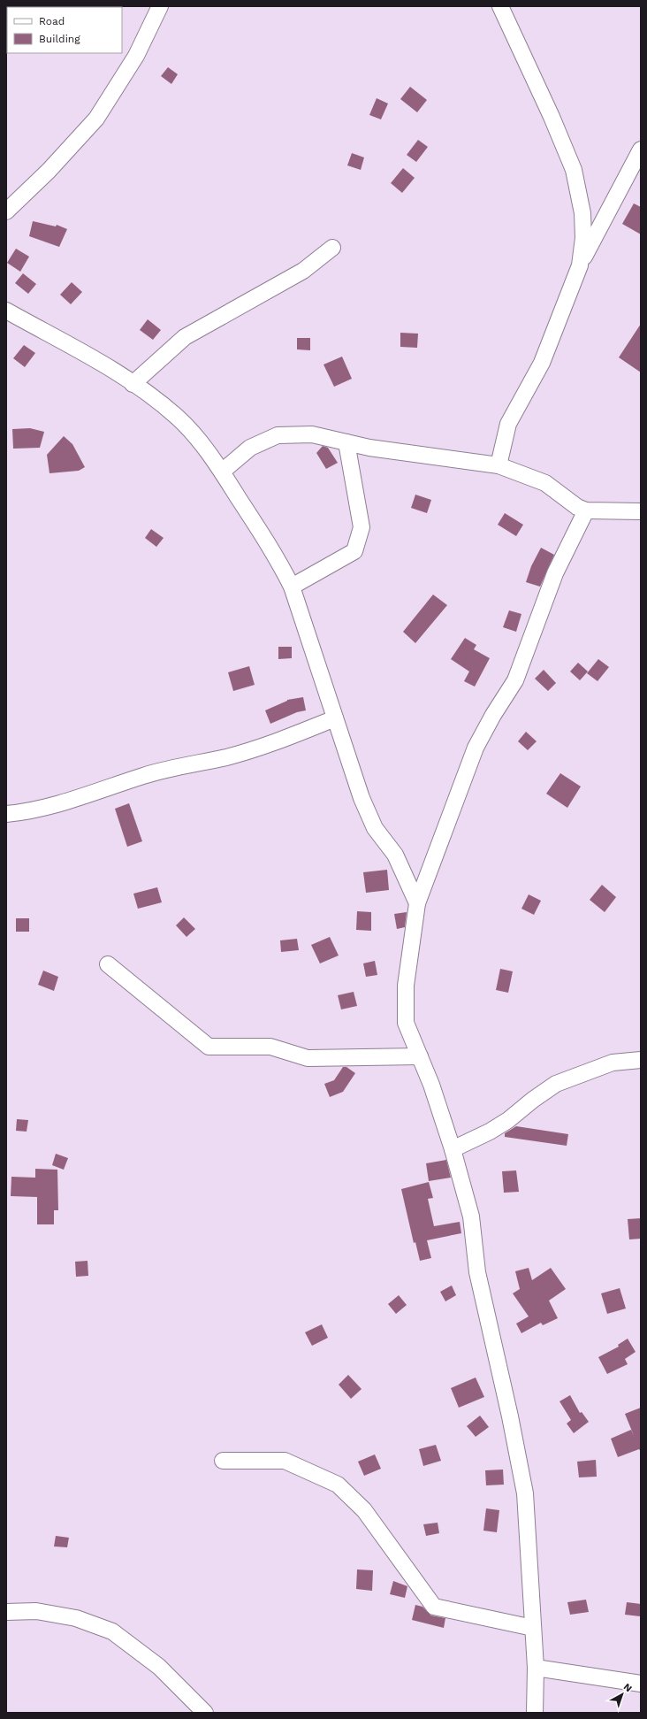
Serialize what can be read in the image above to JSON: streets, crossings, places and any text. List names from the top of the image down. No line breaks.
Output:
{"legend":["Road","Building"],"north":"top right"}
